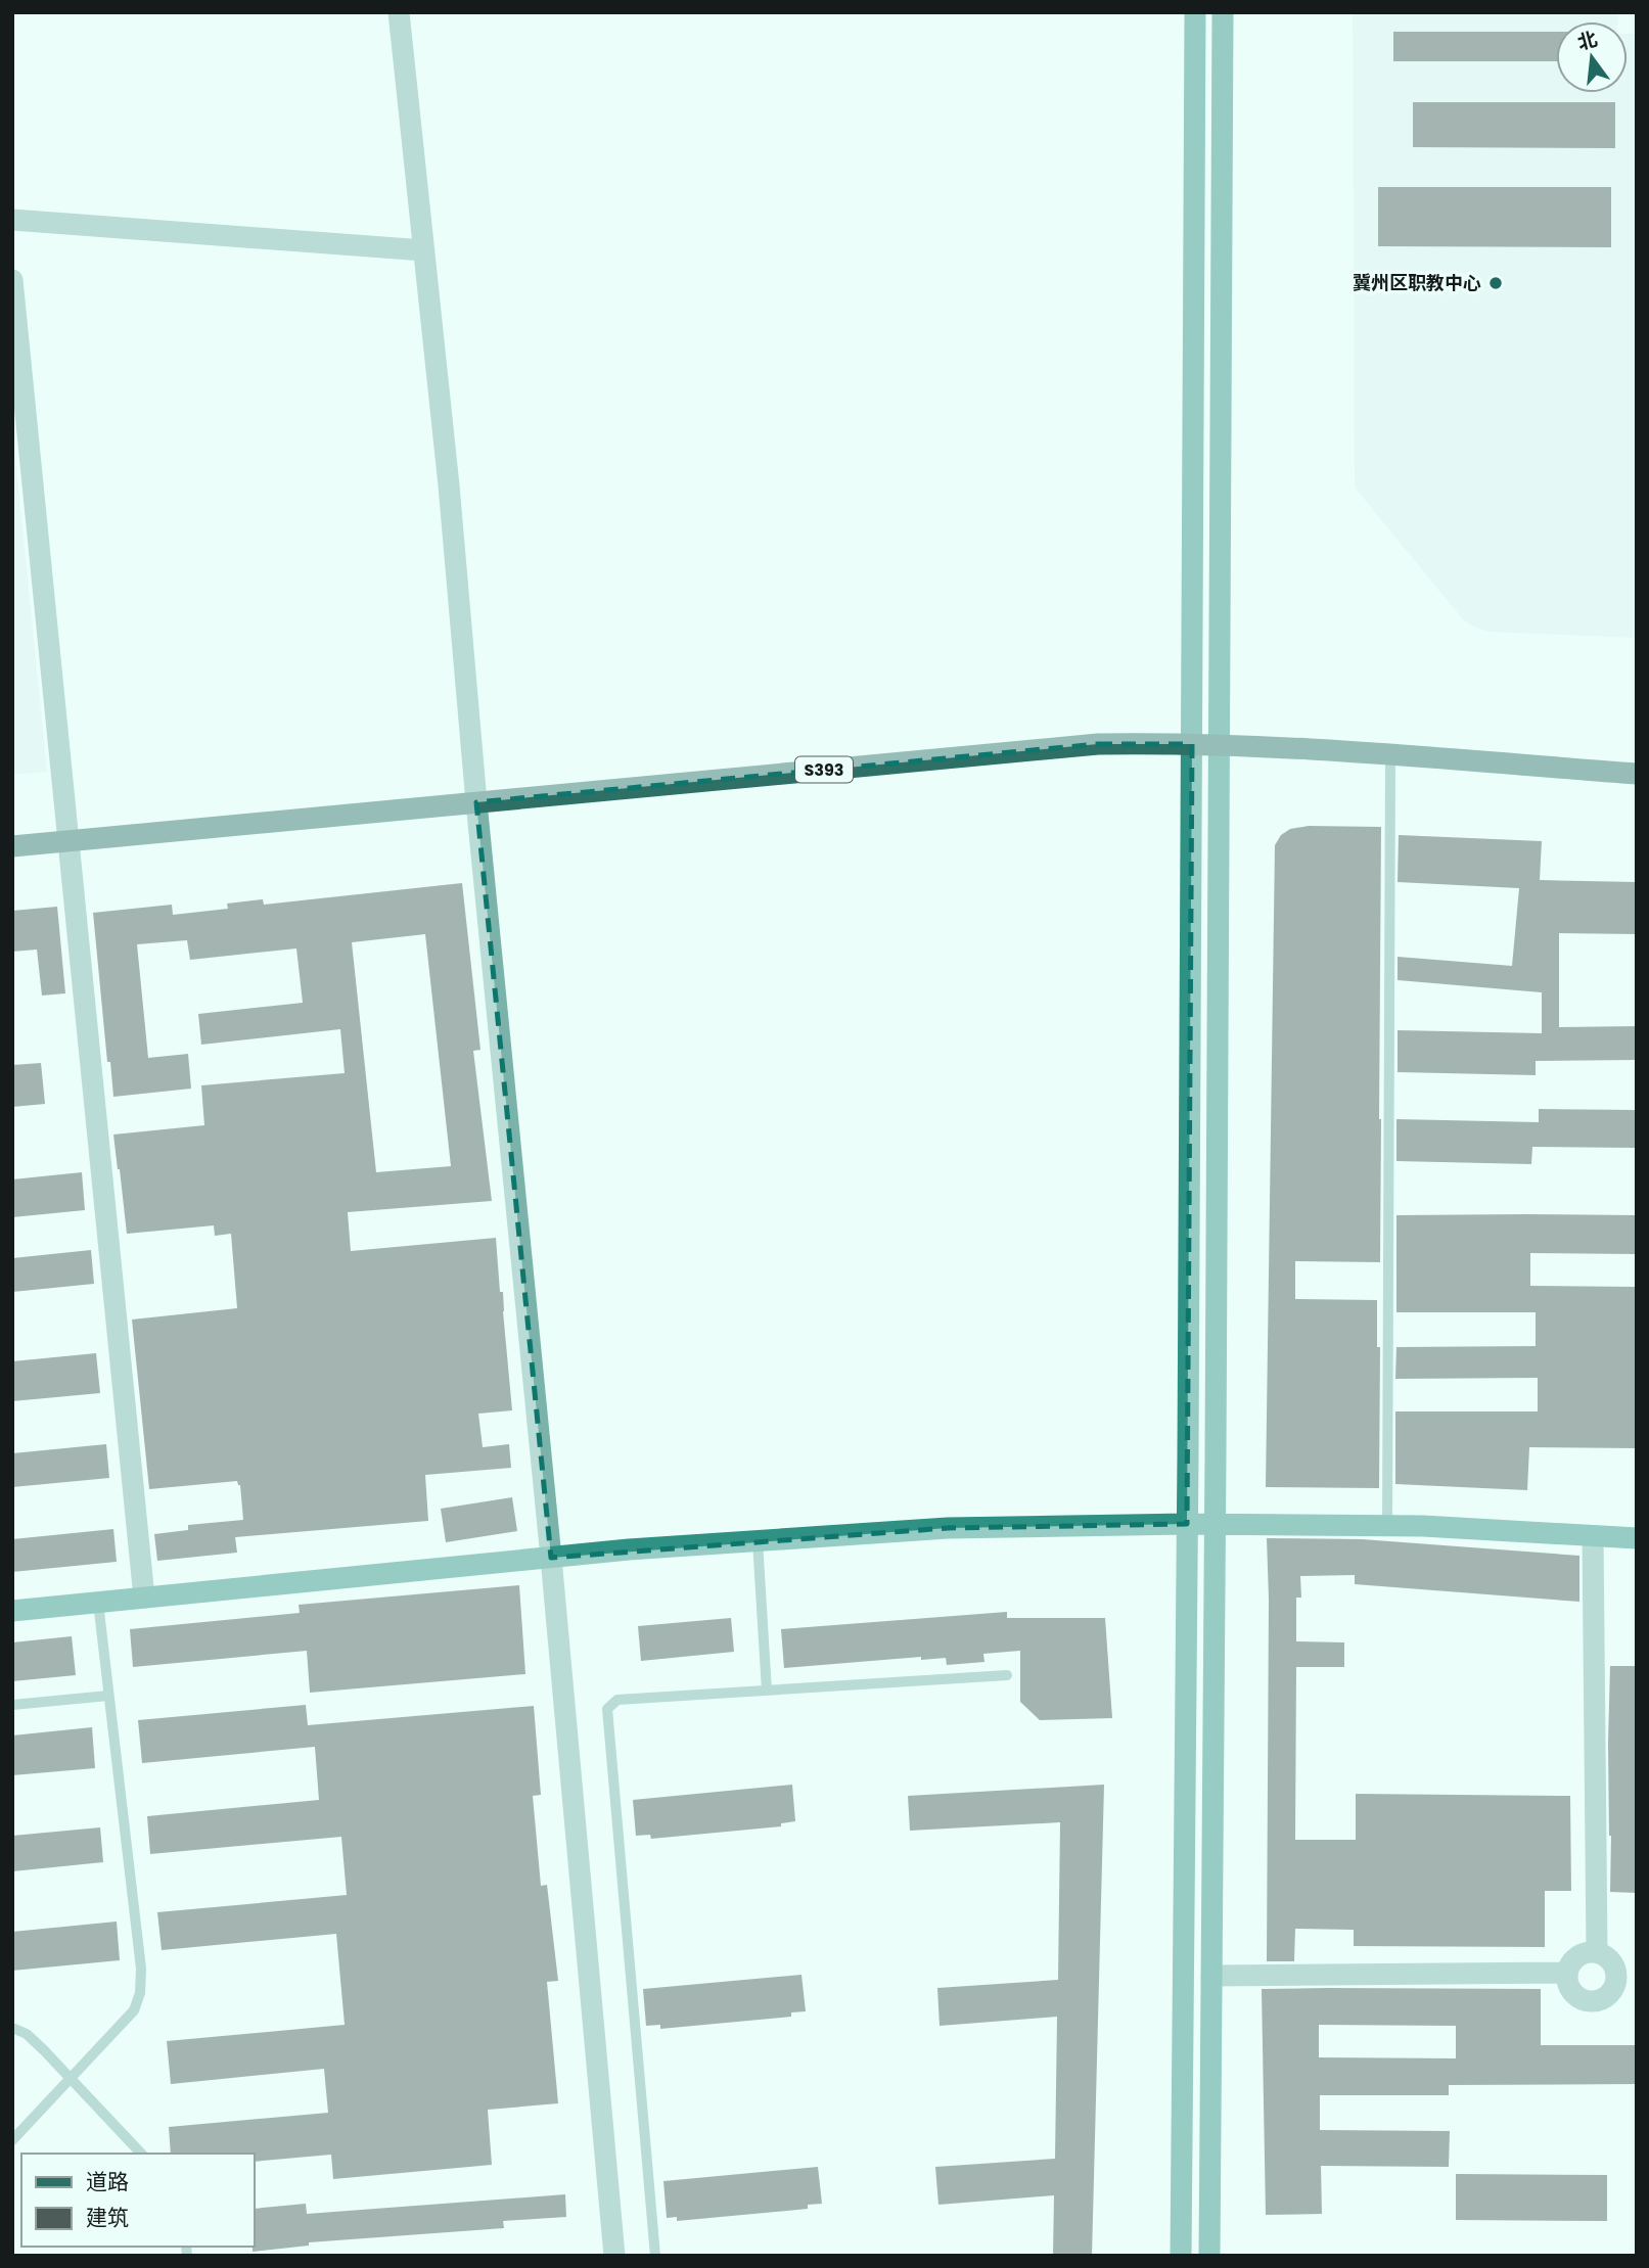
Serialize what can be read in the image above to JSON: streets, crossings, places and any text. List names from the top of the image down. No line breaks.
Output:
{"streets":{"main road":["S393"]},"places":["冀州区职教中心"],"legend":["道路","建筑"],"north":"top"}
